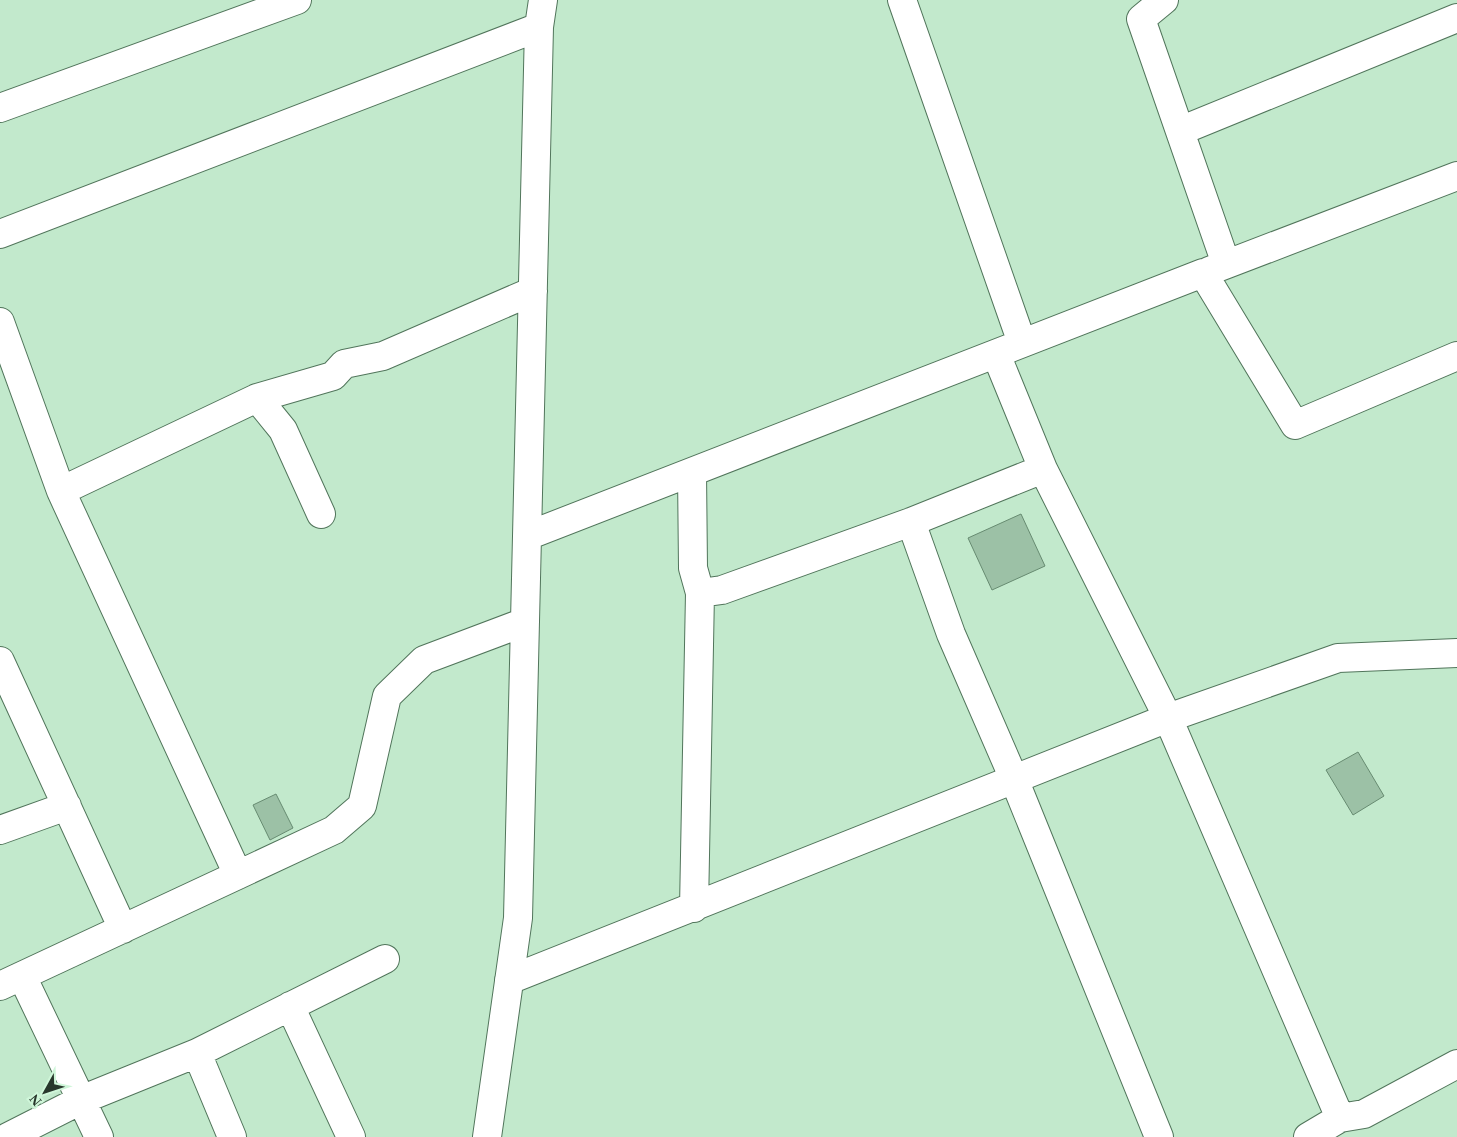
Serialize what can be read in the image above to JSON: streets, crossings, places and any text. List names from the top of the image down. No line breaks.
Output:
{"north":"bottom left"}
